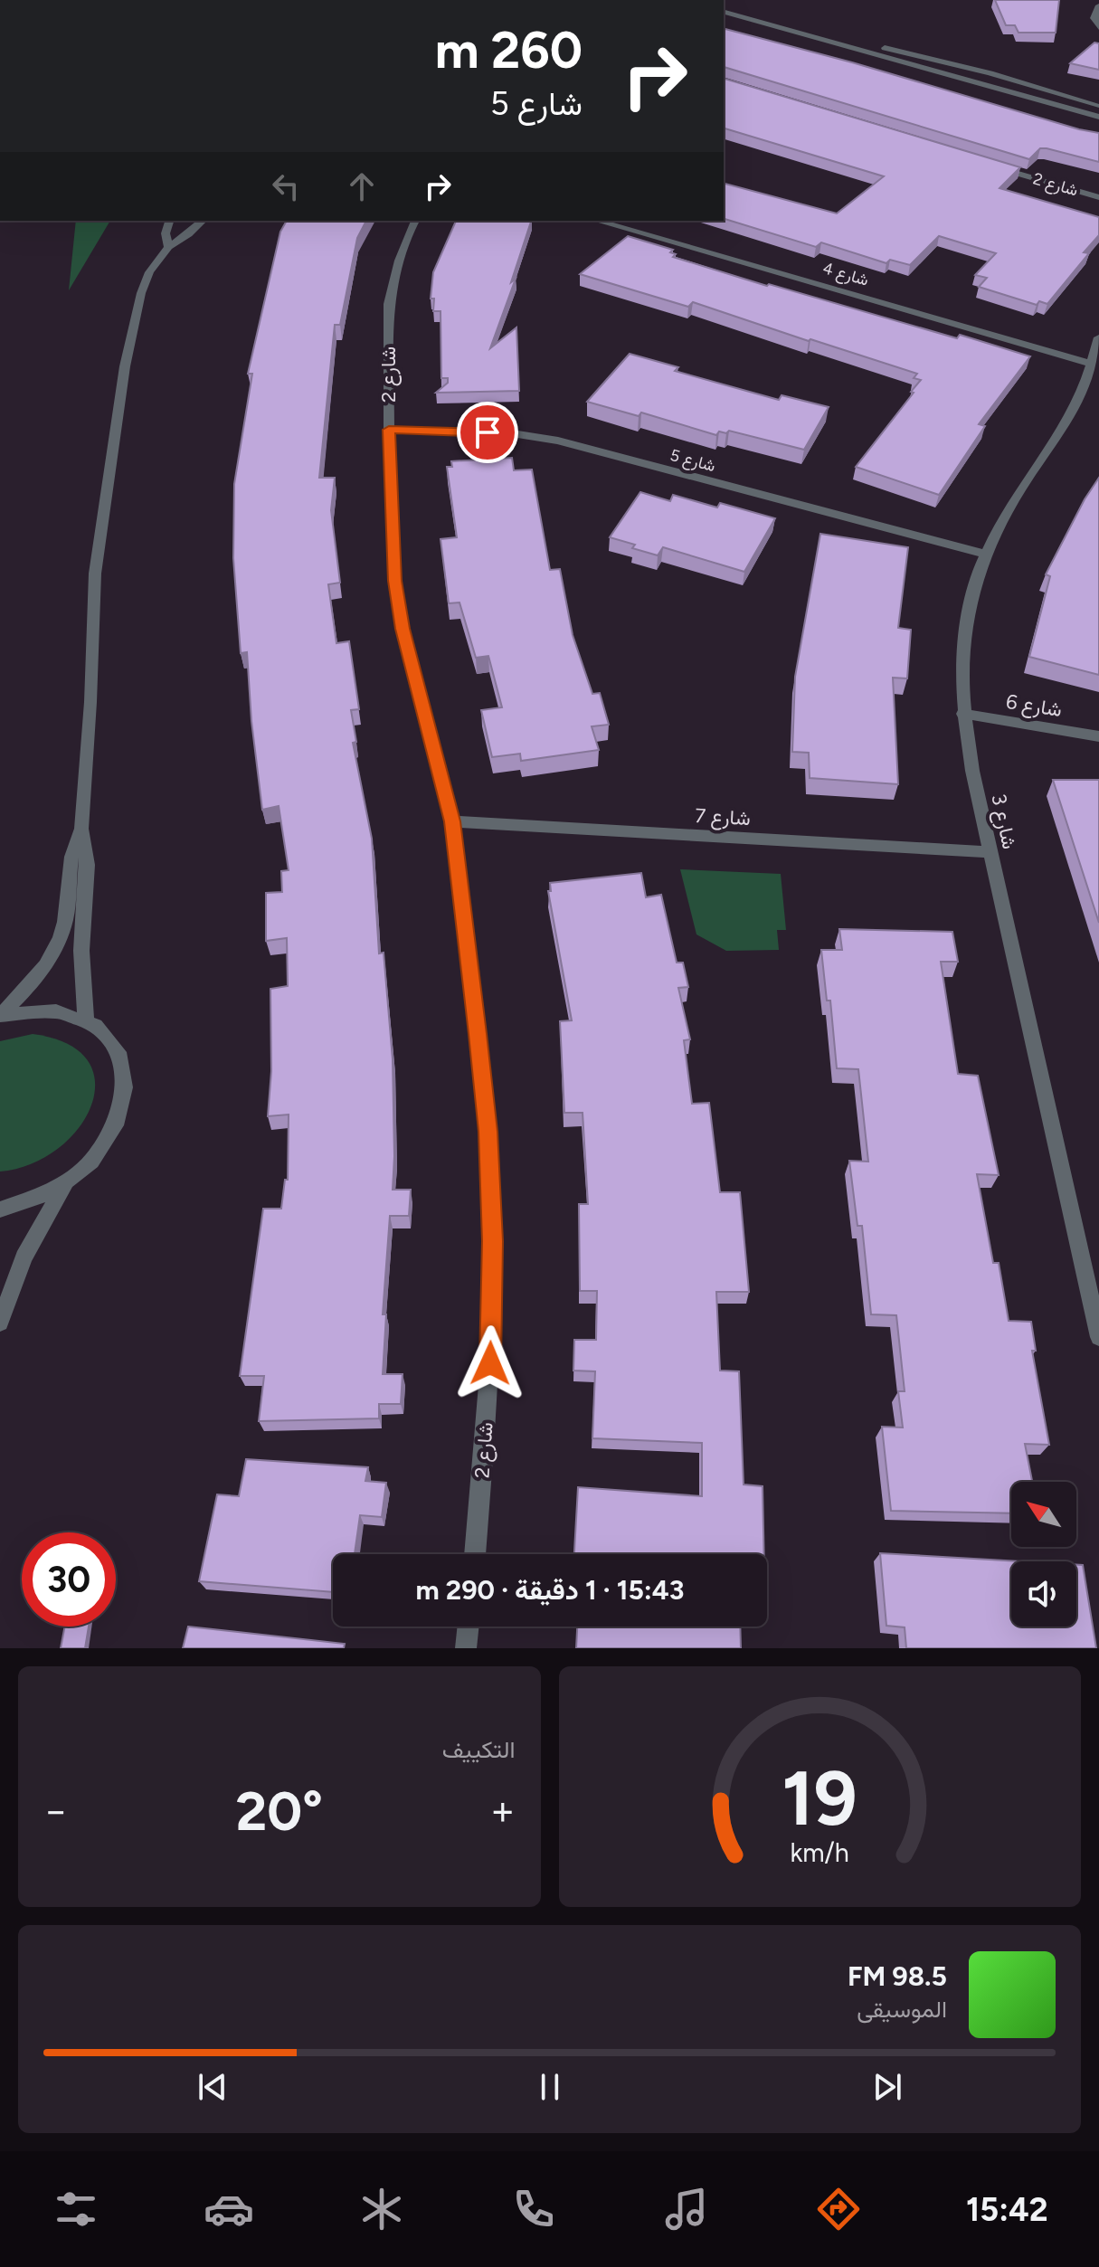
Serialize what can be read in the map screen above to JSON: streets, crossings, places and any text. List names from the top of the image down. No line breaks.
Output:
{"streets":{"street":["شارع 2","شارع 4","شارع 5","شارع 6","شارع 7","شارع 3"]},"crossings":[["شارع 2","شارع 5"],["شارع 2","شارع 7"],["شارع 4","شارع 3"],["شارع 5","شارع 3"],["شارع 6","شارع 3"],["شارع 7","شارع 3"]],"north":"top left","page":{"turn":["260 m","شارع 5"],"limit":"30","trip":"15:43 · 1 دقيقة · 290 m","tile":"التكييف","heat":["−","20°","+"],"song":["98.5 FM","الموسيقى"],"tabs":"15:42","gauge":["19","km/h"]}}
